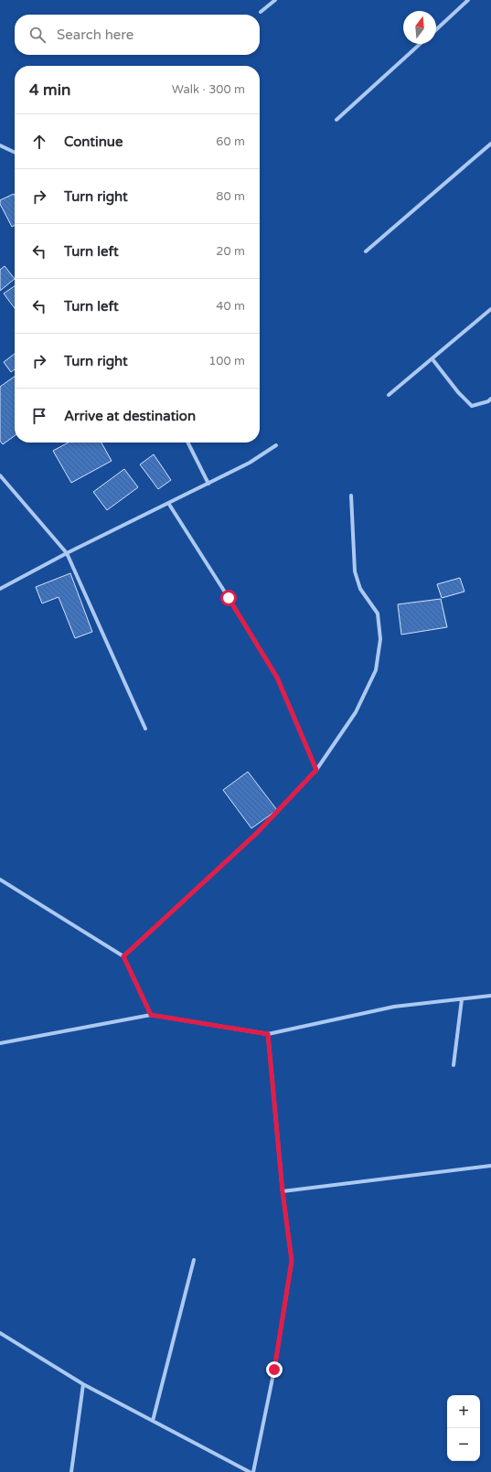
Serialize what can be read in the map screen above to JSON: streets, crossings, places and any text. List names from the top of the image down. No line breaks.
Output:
{"north":"top","page":{"search":"Search here","heading":["4 min","Walk · 300 m"],"list":[["Continue","60 m"],["Turn right","80 m"],["Turn left","20 m"],["Turn left","40 m"],["Turn right","100 m"],"Arrive at destination"],"map_buttons":["+","−"]}}
